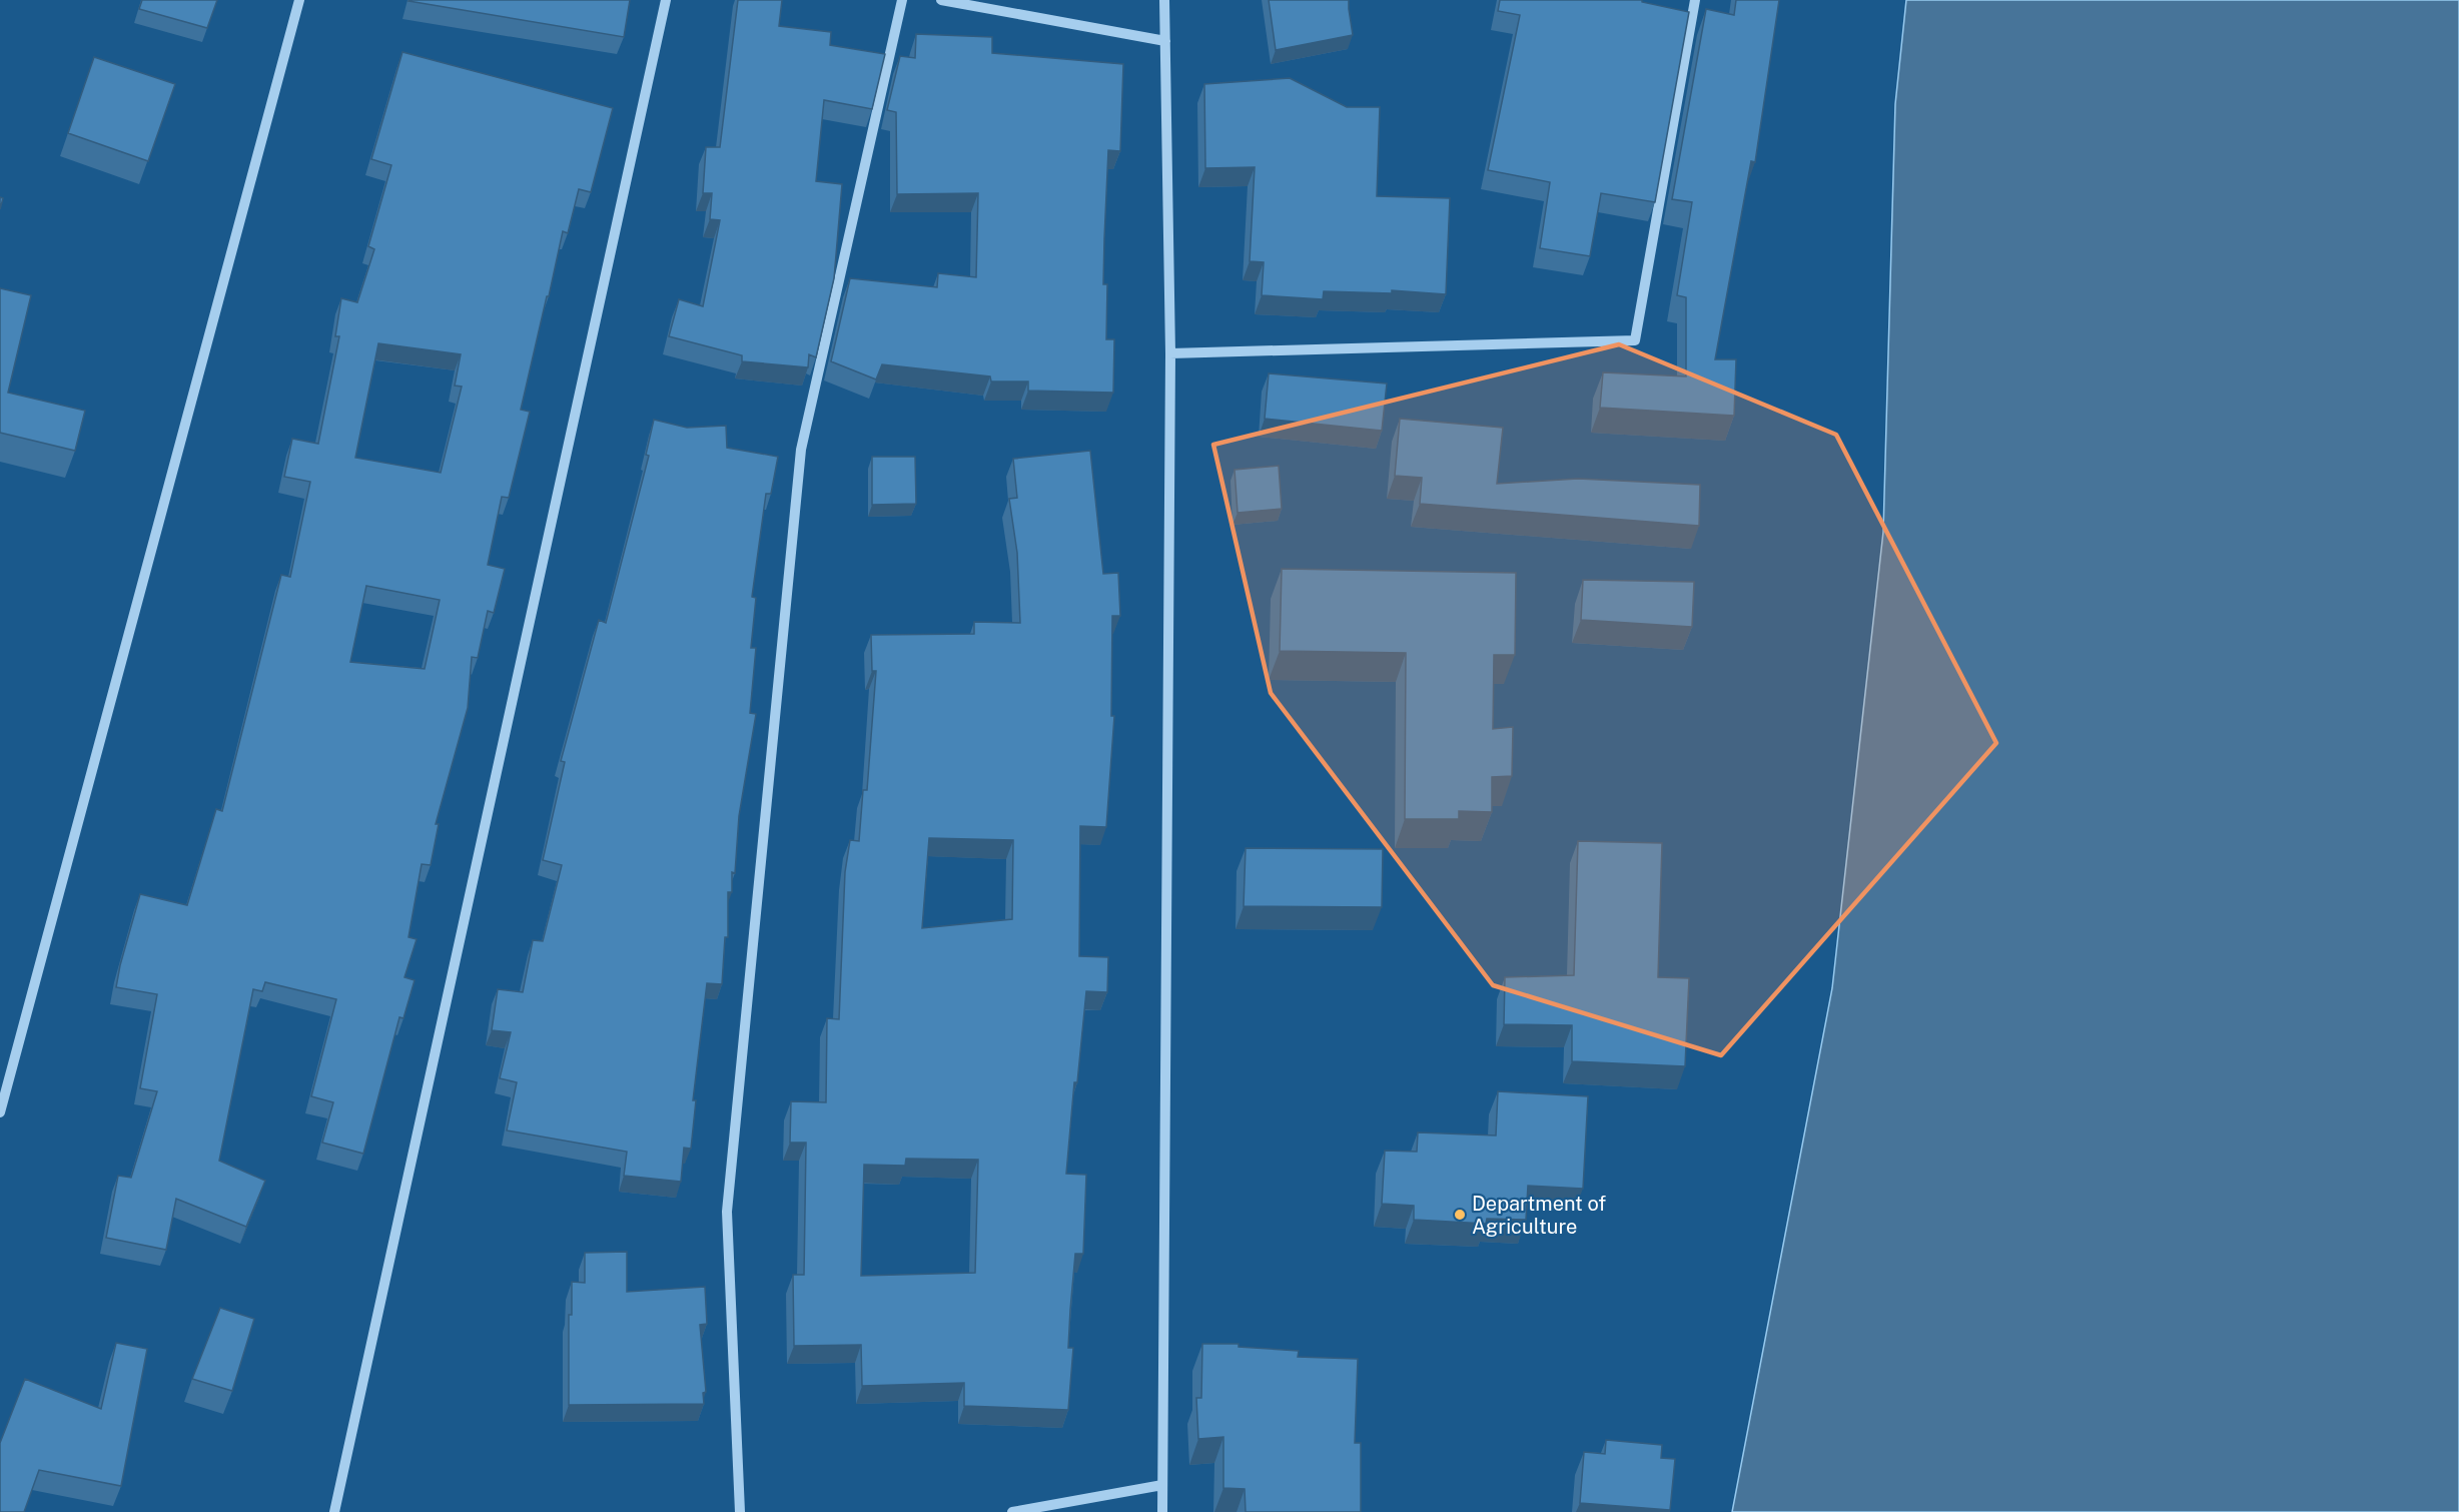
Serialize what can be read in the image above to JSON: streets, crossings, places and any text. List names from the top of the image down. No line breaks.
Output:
{"places":["Department of Agriculture"]}
